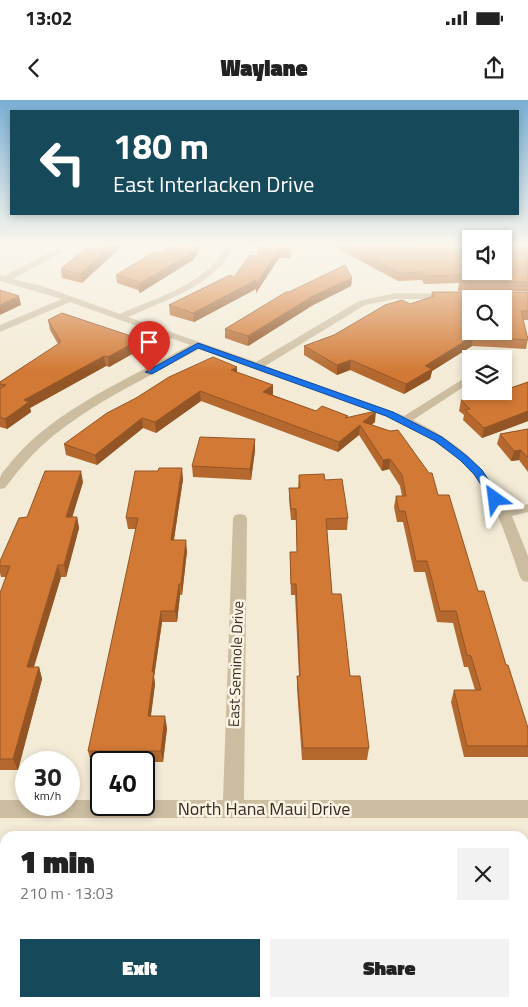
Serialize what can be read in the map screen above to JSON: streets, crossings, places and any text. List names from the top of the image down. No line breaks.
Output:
{"streets":{"street":["East Seminole Drive","North Hana Maui Drive"]},"crossings":[["East Seminole Drive","North Hana Maui Drive"]],"page":{"status":"13:02","header":"Waylane","turn":["180 m","East Interlacken Drive"],"speed":"30 km/h","limit":"40","heading":["1 min","210 m · 13:03"],"buttons":["Exit","Share"]}}
